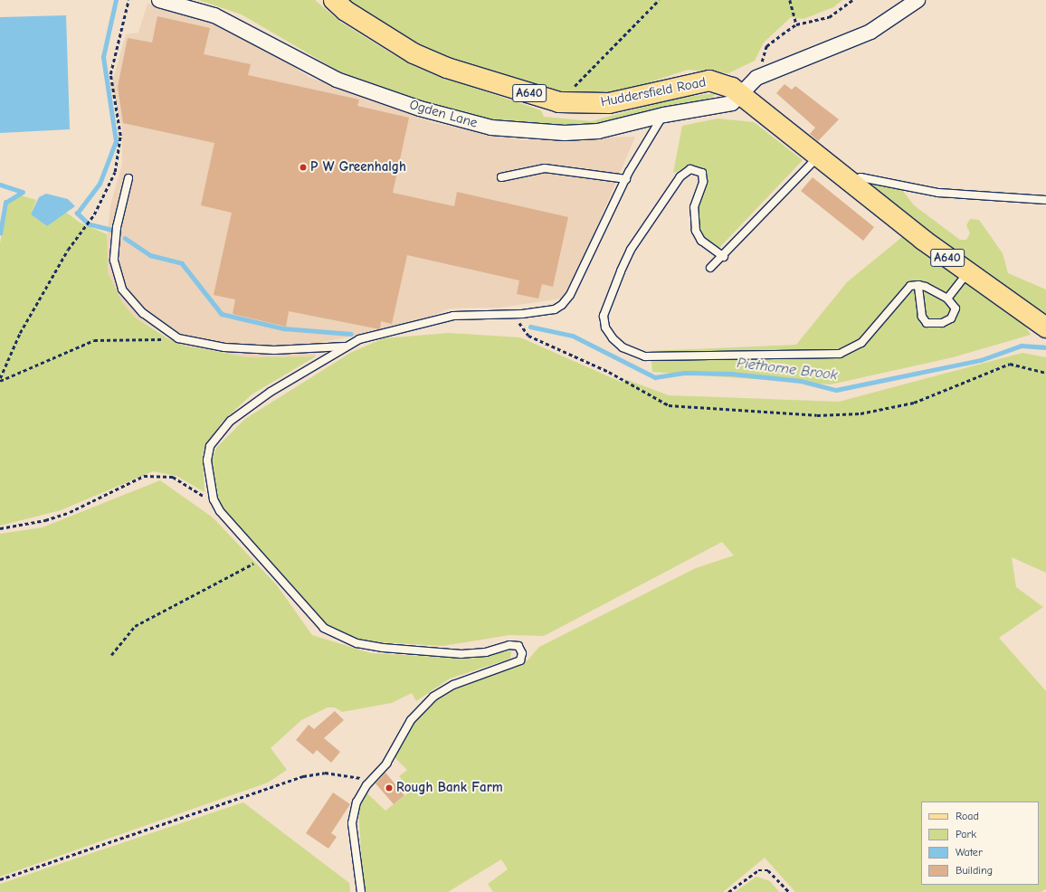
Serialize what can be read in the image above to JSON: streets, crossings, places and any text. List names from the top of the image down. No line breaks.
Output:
{"streets":{"main road":["Huddersfield Road","A640"],"street":["Ogden Lane"]},"crossings":[["Huddersfield Road","Ogden Lane"]],"water":["Piethorne Brook"],"places":["P W Greenhalgh","Rough Bank Farm"],"legend":["Road","Park","Water","Building"]}
